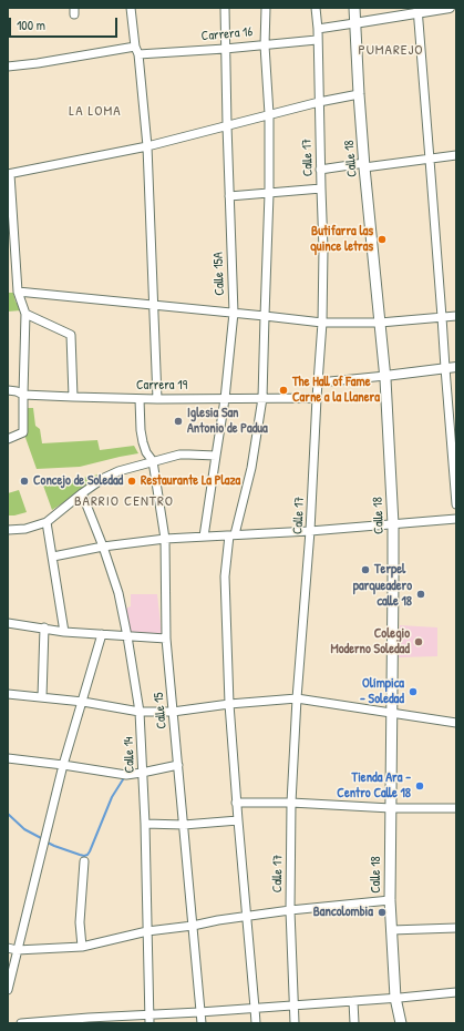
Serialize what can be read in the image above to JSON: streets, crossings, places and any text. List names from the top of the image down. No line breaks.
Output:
{"streets":{"main road":["Calle 18"],"street":["Carrera 16","Calle 17","Calle 15A","Carrera 19","Calle 15","Calle 14"]},"crossings":[["Carrera 16","Calle 17"],["Carrera 16","Calle 15A"],["Calle 17","Carrera 19"],["Calle 15A","Carrera 19"],["Carrera 19","Calle 15"]],"districts":["PUMAREJO","LA LOMA","BARRIO CENTRO"],"places":["Butifarra las quince letras","The Hall of Fame Carne a la Llanera","Iglesia San Antonio de Padua","Concejo de Soledad","Restaurante La Plaza","Terpel","parqueadero calle 18","Colegio Moderno Soledad","Olímpica - Soledad","Tienda Ara - Centro Calle 18","Bancolombia"],"scale_bar":"100 m"}
